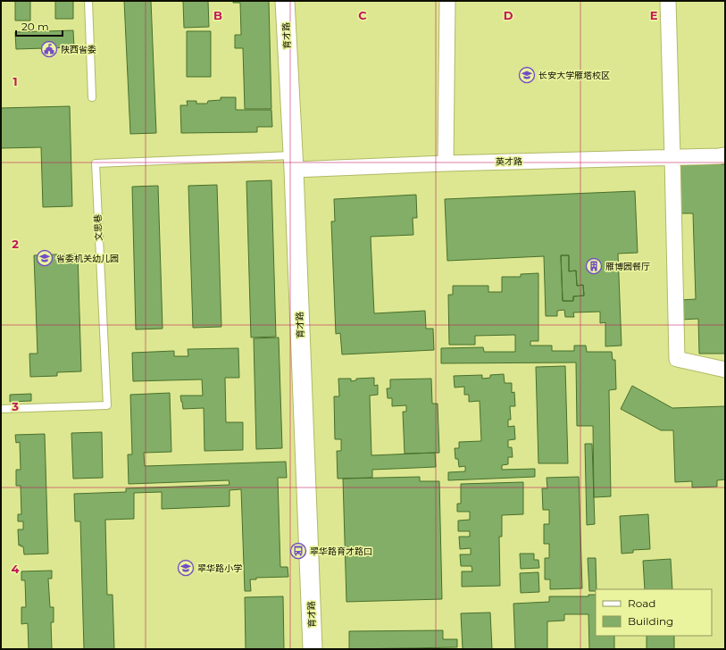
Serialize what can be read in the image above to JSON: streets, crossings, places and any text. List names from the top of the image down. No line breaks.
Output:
{"streets":{"street":["育才路","英才路"],"lane":["文思巷"]},"crossings":[["育才路","英才路"],["育才路","文思巷"],["英才路","文思巷"]],"places":{"public building":["陕西省委"],"school or university":["长安大学雁塔校区","省委机关幼儿园","翠华路小学"],"building":["雁博园餐厅"],"bus stop":["翠华路育才路口"]},"legend":["Road","Building"],"scale_bar":"20 m","grid":{"columns":["B","C","D","E"],"rows":["1","2","3","4"]}}
